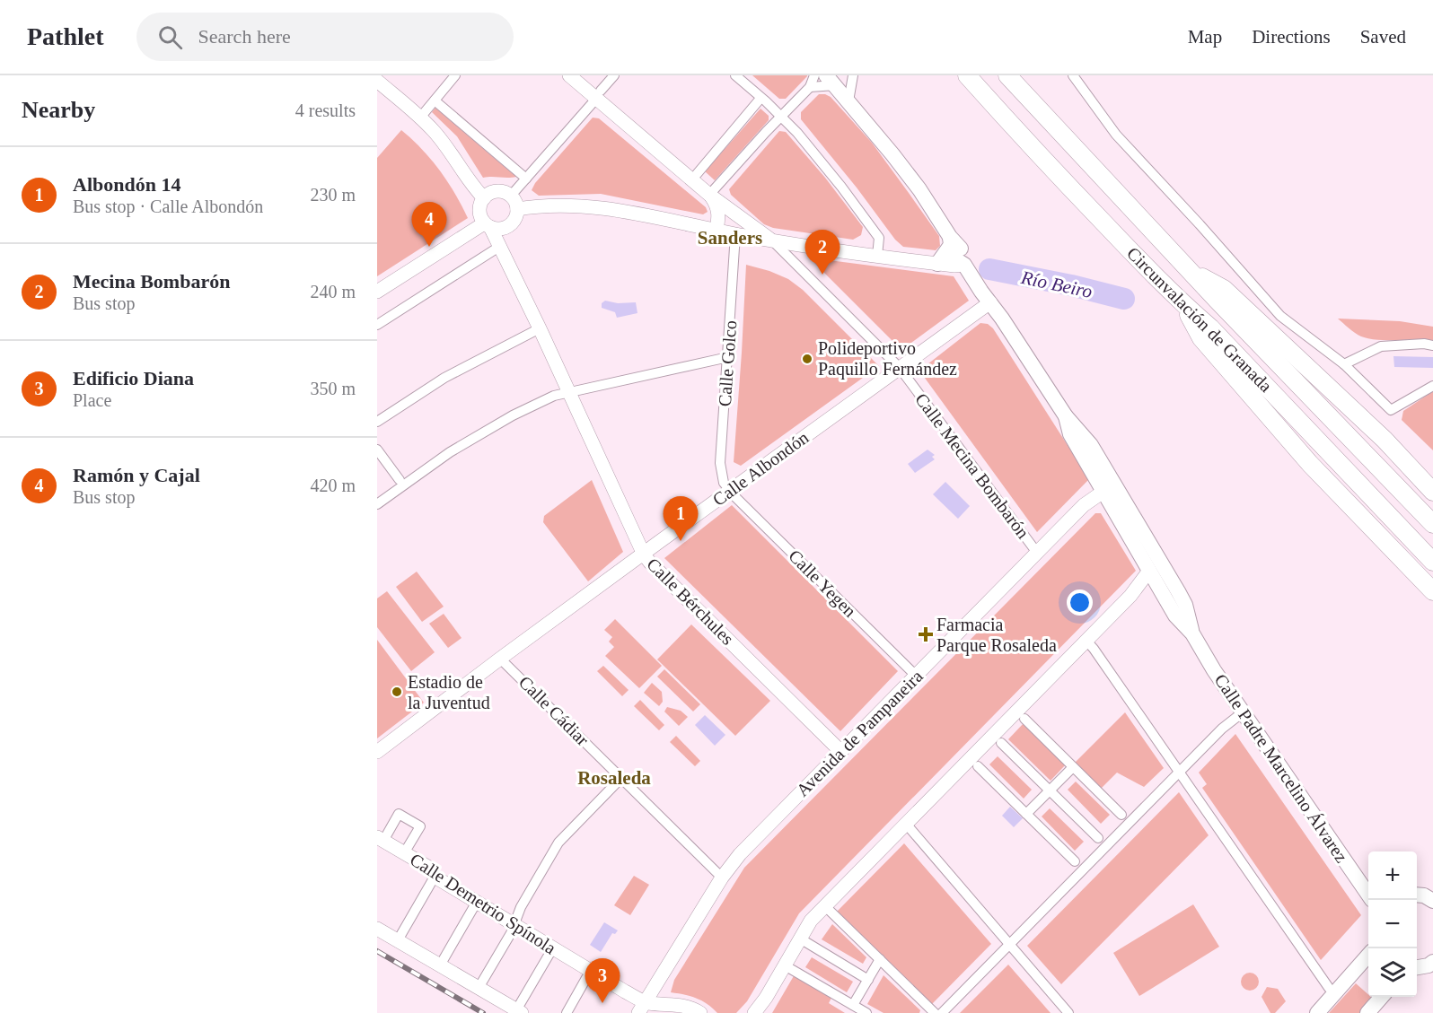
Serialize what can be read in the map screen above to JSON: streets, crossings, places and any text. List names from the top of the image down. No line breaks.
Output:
{"streets":{"highway":["Circunvalación de Granada"],"main road":["Calle Padre Marcelino Álvarez"],"street":["Calle Golco","Calle Mecina Bombarón","Calle Albondón","Calle Yegen","Calle Bérchules","Calle Cádiar","Avenida de Pampaneira","Calle Demetrio Spínola"]},"crossings":[["Calle Golco","Calle Albondón"],["Calle Golco","Calle Yegen"],["Calle Mecina Bombarón","Calle Albondón"],["Calle Mecina Bombarón","Avenida de Pampaneira"],["Calle Albondón","Calle Yegen"],["Calle Albondón","Calle Bérchules"],["Calle Albondón","Calle Cádiar"],["Calle Albondón","Calle Padre Marcelino Álvarez"],["Calle Yegen","Avenida de Pampaneira"],["Calle Bérchules","Avenida de Pampaneira"],["Calle Cádiar","Avenida de Pampaneira"],["Avenida de Pampaneira","Calle Padre Marcelino Álvarez"],["Avenida de Pampaneira","Calle Demetrio Spínola"]],"districts":["Sanders","Rosaleda"],"water":["Río Beiro"],"places":{"other":["Polideportivo Paquillo Fernández","Estadio de la Juventud"],"health":["Farmacia Parque Rosaleda"]},"page":{"header":"Pathlet","search":"Search here","nav":["Map","Directions","Saved"],"heading":["Nearby","4 results"],"list":[{"mark":"1","name":"Albondón 14","note":"Bus stop · Calle Albondón","value":"230 m"},{"mark":"2","name":"Mecina Bombarón","note":"Bus stop","value":"240 m"},{"mark":"3","name":"Edificio Diana","note":"Place","value":"350 m"},{"mark":"4","name":"Ramón y Cajal","note":"Bus stop","value":"420 m"}],"pins":["4","2","1","3"],"map_buttons":["+","−"]}}
